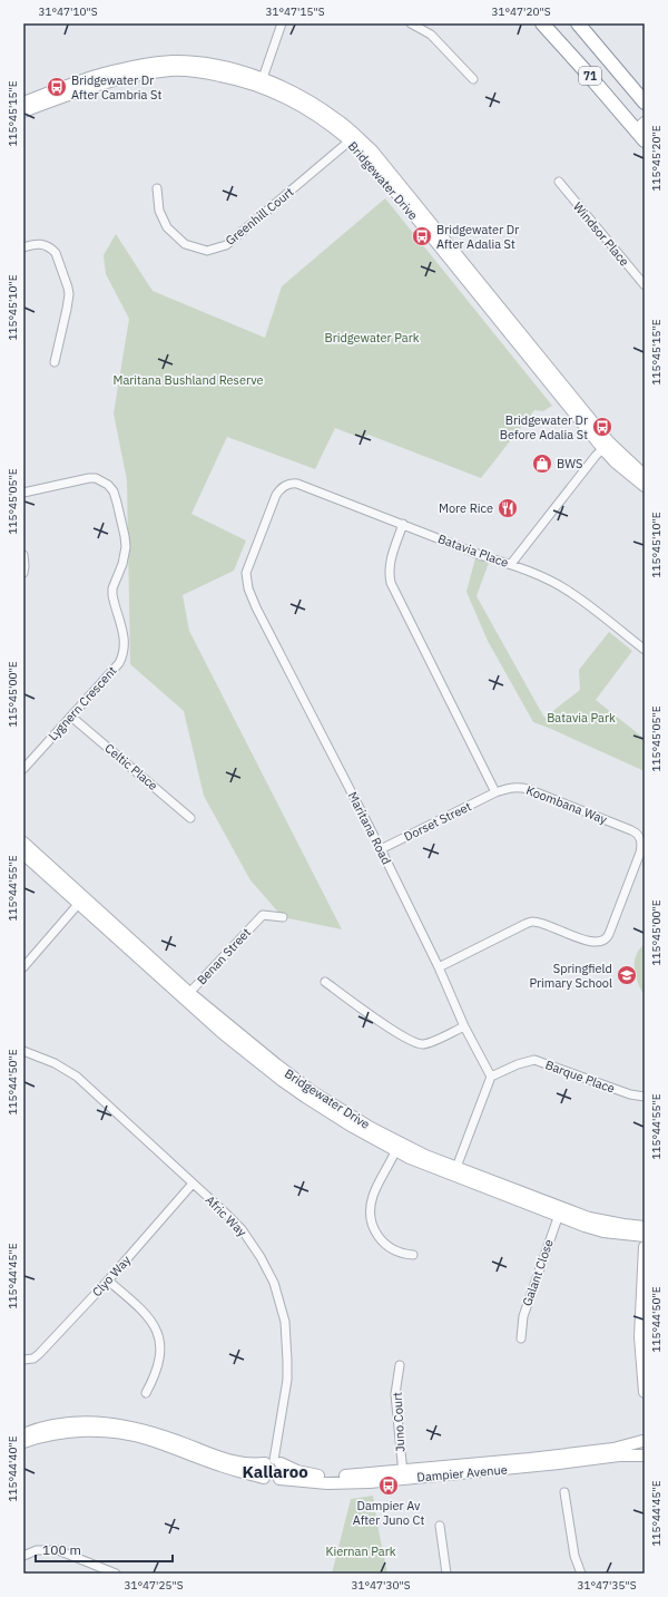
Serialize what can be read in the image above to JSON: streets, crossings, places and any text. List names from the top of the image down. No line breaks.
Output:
{"streets":{"highway":["71"],"street":["Bridgewater Drive","Greenhill Court","Windsor Place","Batavia Place","Lygnern Crescent","Celtic Place","Koombana Way","Dorset Street","Maritana Road","Benan Street","Barque Place","Afric Way","Galant Close","Clyo Way","Juno Court","Dampier Avenue"]},"crossings":[["Bridgewater Drive","Greenhill Court"],["Bridgewater Drive","Benan Street"],["Bridgewater Drive","Galant Close"],["Batavia Place","Maritana Road"],["Lygnern Crescent","Celtic Place"],["Koombana Way","Dorset Street"],["Koombana Way","Maritana Road"],["Dorset Street","Maritana Road"],["Maritana Road","Barque Place"],["Afric Way","Clyo Way"],["Afric Way","Dampier Avenue"],["Juno Court","Dampier Avenue"]],"districts":["Kallaroo"],"parks":["Bridgewater Park","Maritana Bushland Reserve","Batavia Park","Kiernan Park"],"places":{"bus stop":["Bridgewater Dr After Cambria St","Bridgewater Dr After Adalia St","Bridgewater Dr Before Adalia St","Dampier Av After Juno Ct"],"shop":["BWS"],"restaurant":["More Rice"],"school or university":["Springfield Primary School"]},"scale_bar":"100 m","coordinates":["31°47'10\"S","31°47'15\"S","31°47'20\"S","115°45'15\"E","115°45'20\"E","115°45'10\"E","115°45'05\"E","115°45'00\"E","115°44'55\"E","115°44'50\"E","115°44'45\"E","115°44'40\"E","31°47'25\"S","31°47'30\"S","31°47'35\"S"]}
